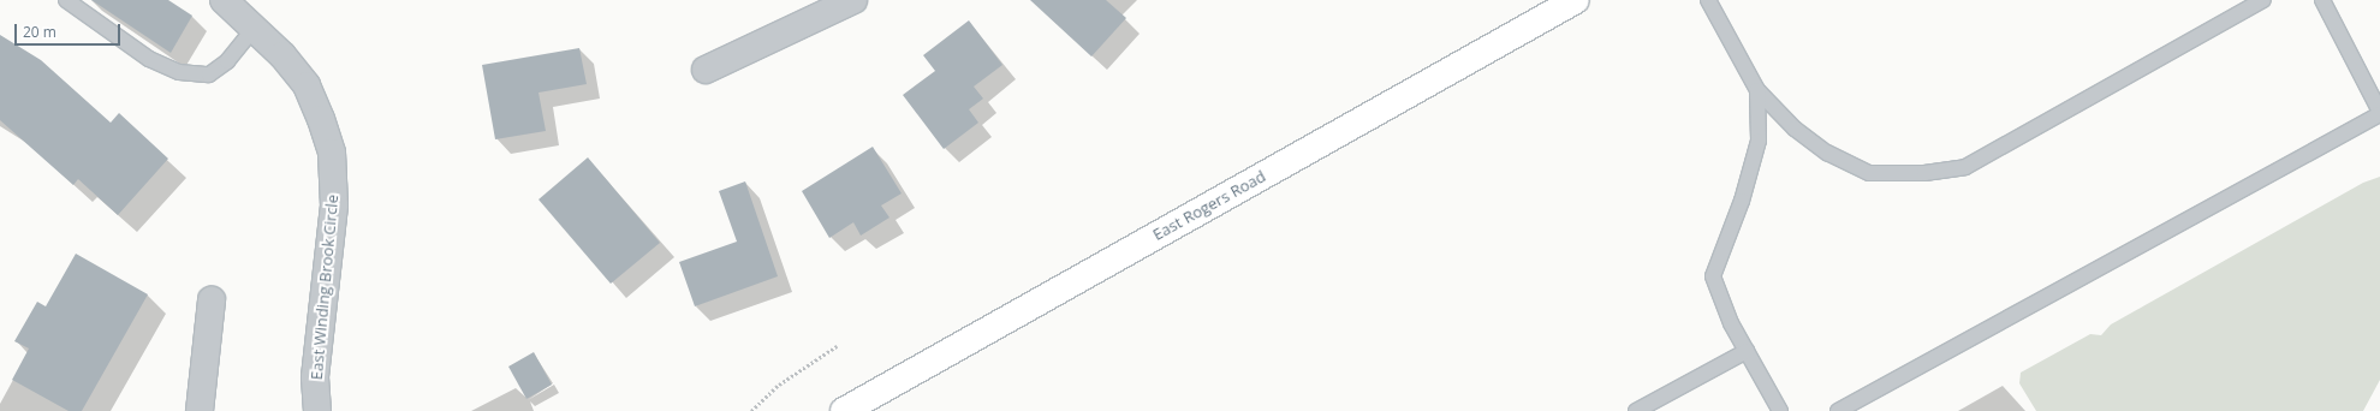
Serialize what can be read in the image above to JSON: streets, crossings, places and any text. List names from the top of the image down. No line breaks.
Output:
{"streets":{"main road":["East Rogers Road"],"street":["East Winding Brook Circle"]},"scale_bar":"20 m"}
